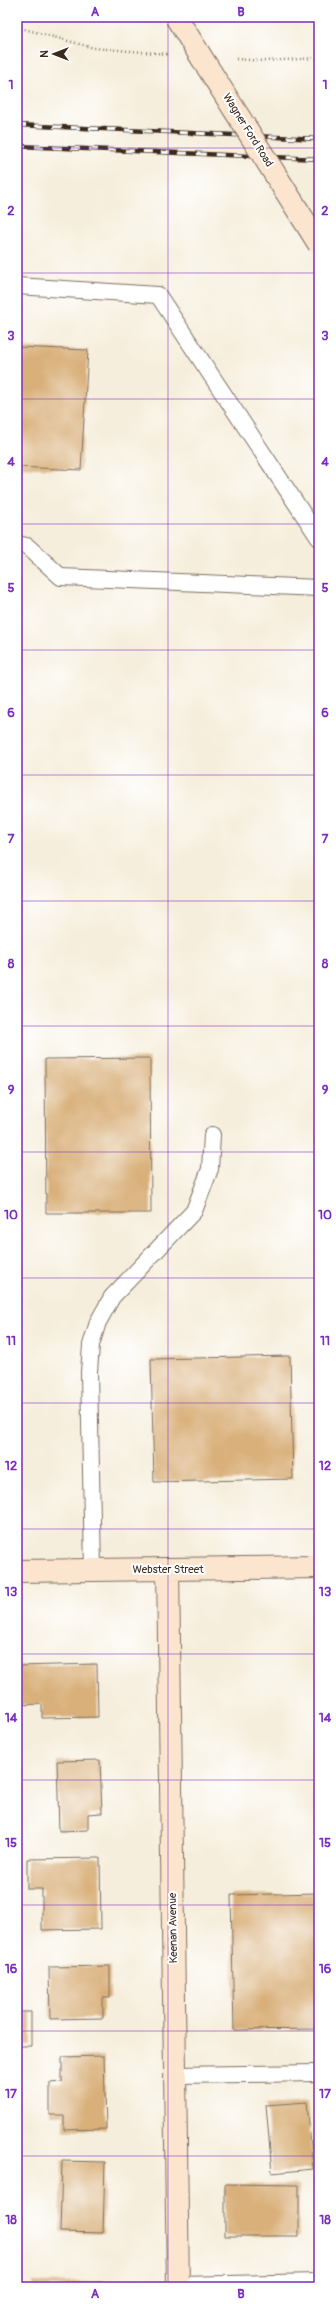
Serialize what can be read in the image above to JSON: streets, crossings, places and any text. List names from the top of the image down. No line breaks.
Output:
{"streets":{"street":["Wagner Ford Road","Webster Street","Keenan Avenue"]},"crossings":[["Webster Street","Keenan Avenue"]],"north":"left","grid":{"columns":["A","B"],"rows":["1","2","3","4","5","6","7","8","9","10","11","12","13","14","15","16","17","18"]}}
